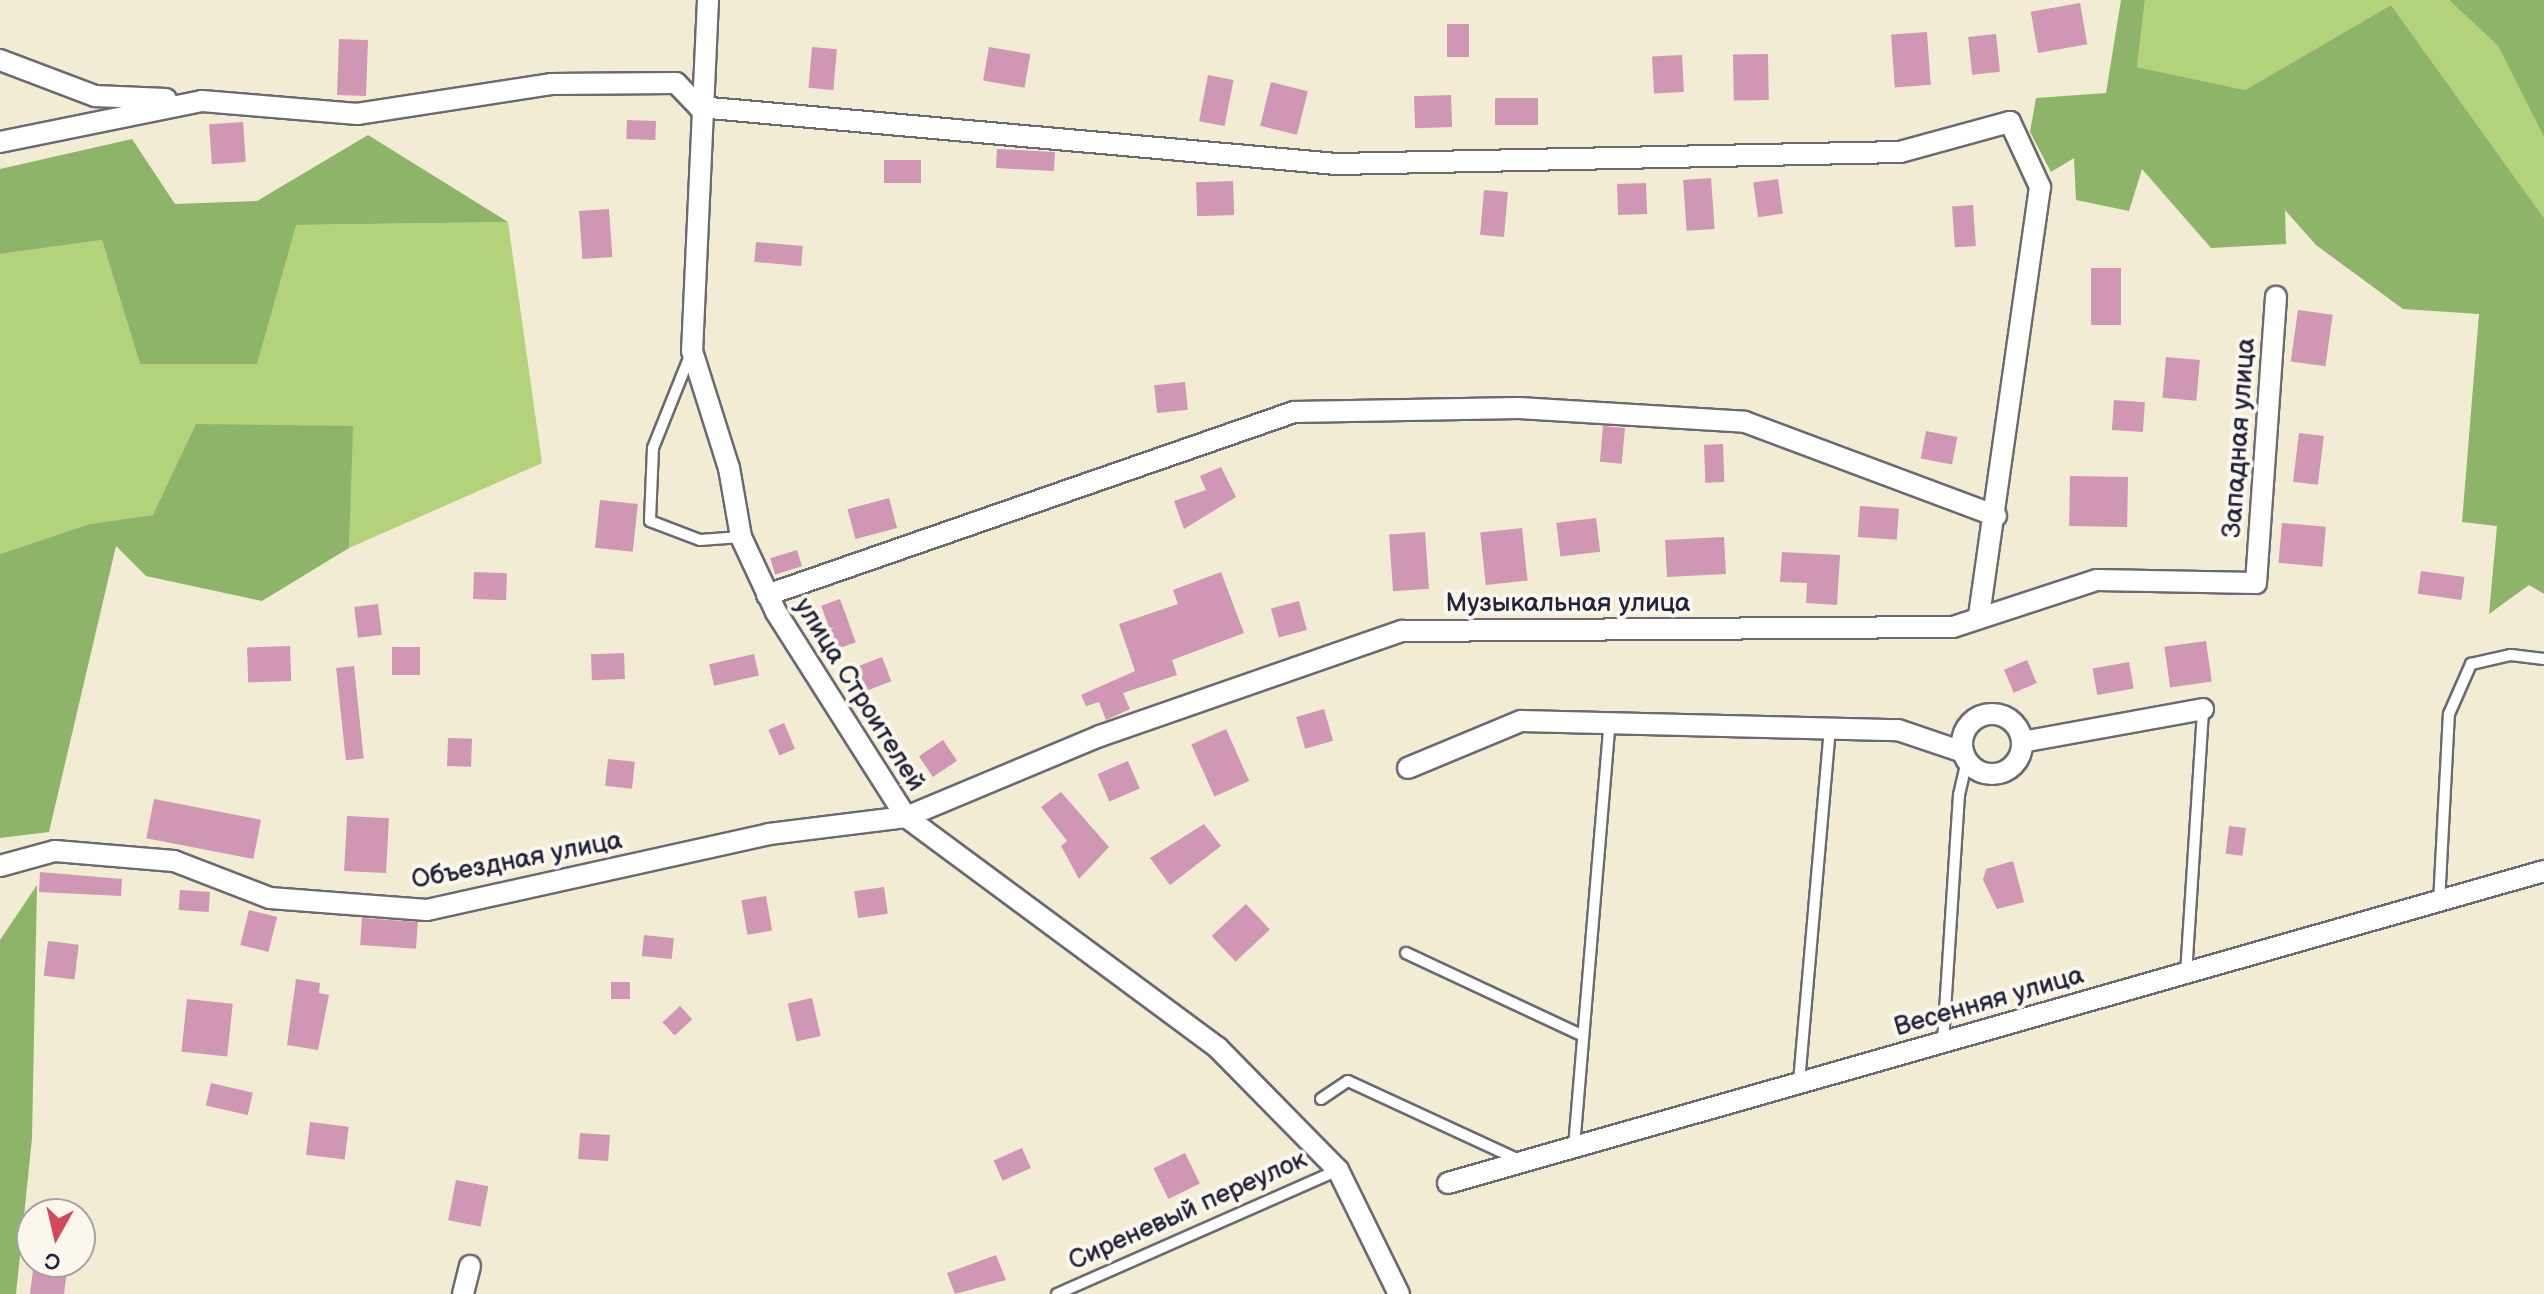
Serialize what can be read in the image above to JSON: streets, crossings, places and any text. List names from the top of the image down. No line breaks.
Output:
{"streets":{"street":["Западная улица","Музыкальная улица","улица Строителей","Объездная улица","Весенняя улица"],"lane":["Сиреневый переулок"]},"crossings":[["Западная улица","Музыкальная улица"],["Музыкальная улица","улица Строителей"],["Музыкальная улица","Объездная улица"],["улица Строителей","Объездная улица"],["улица Строителей","Сиреневый переулок"]],"north":"bottom"}
